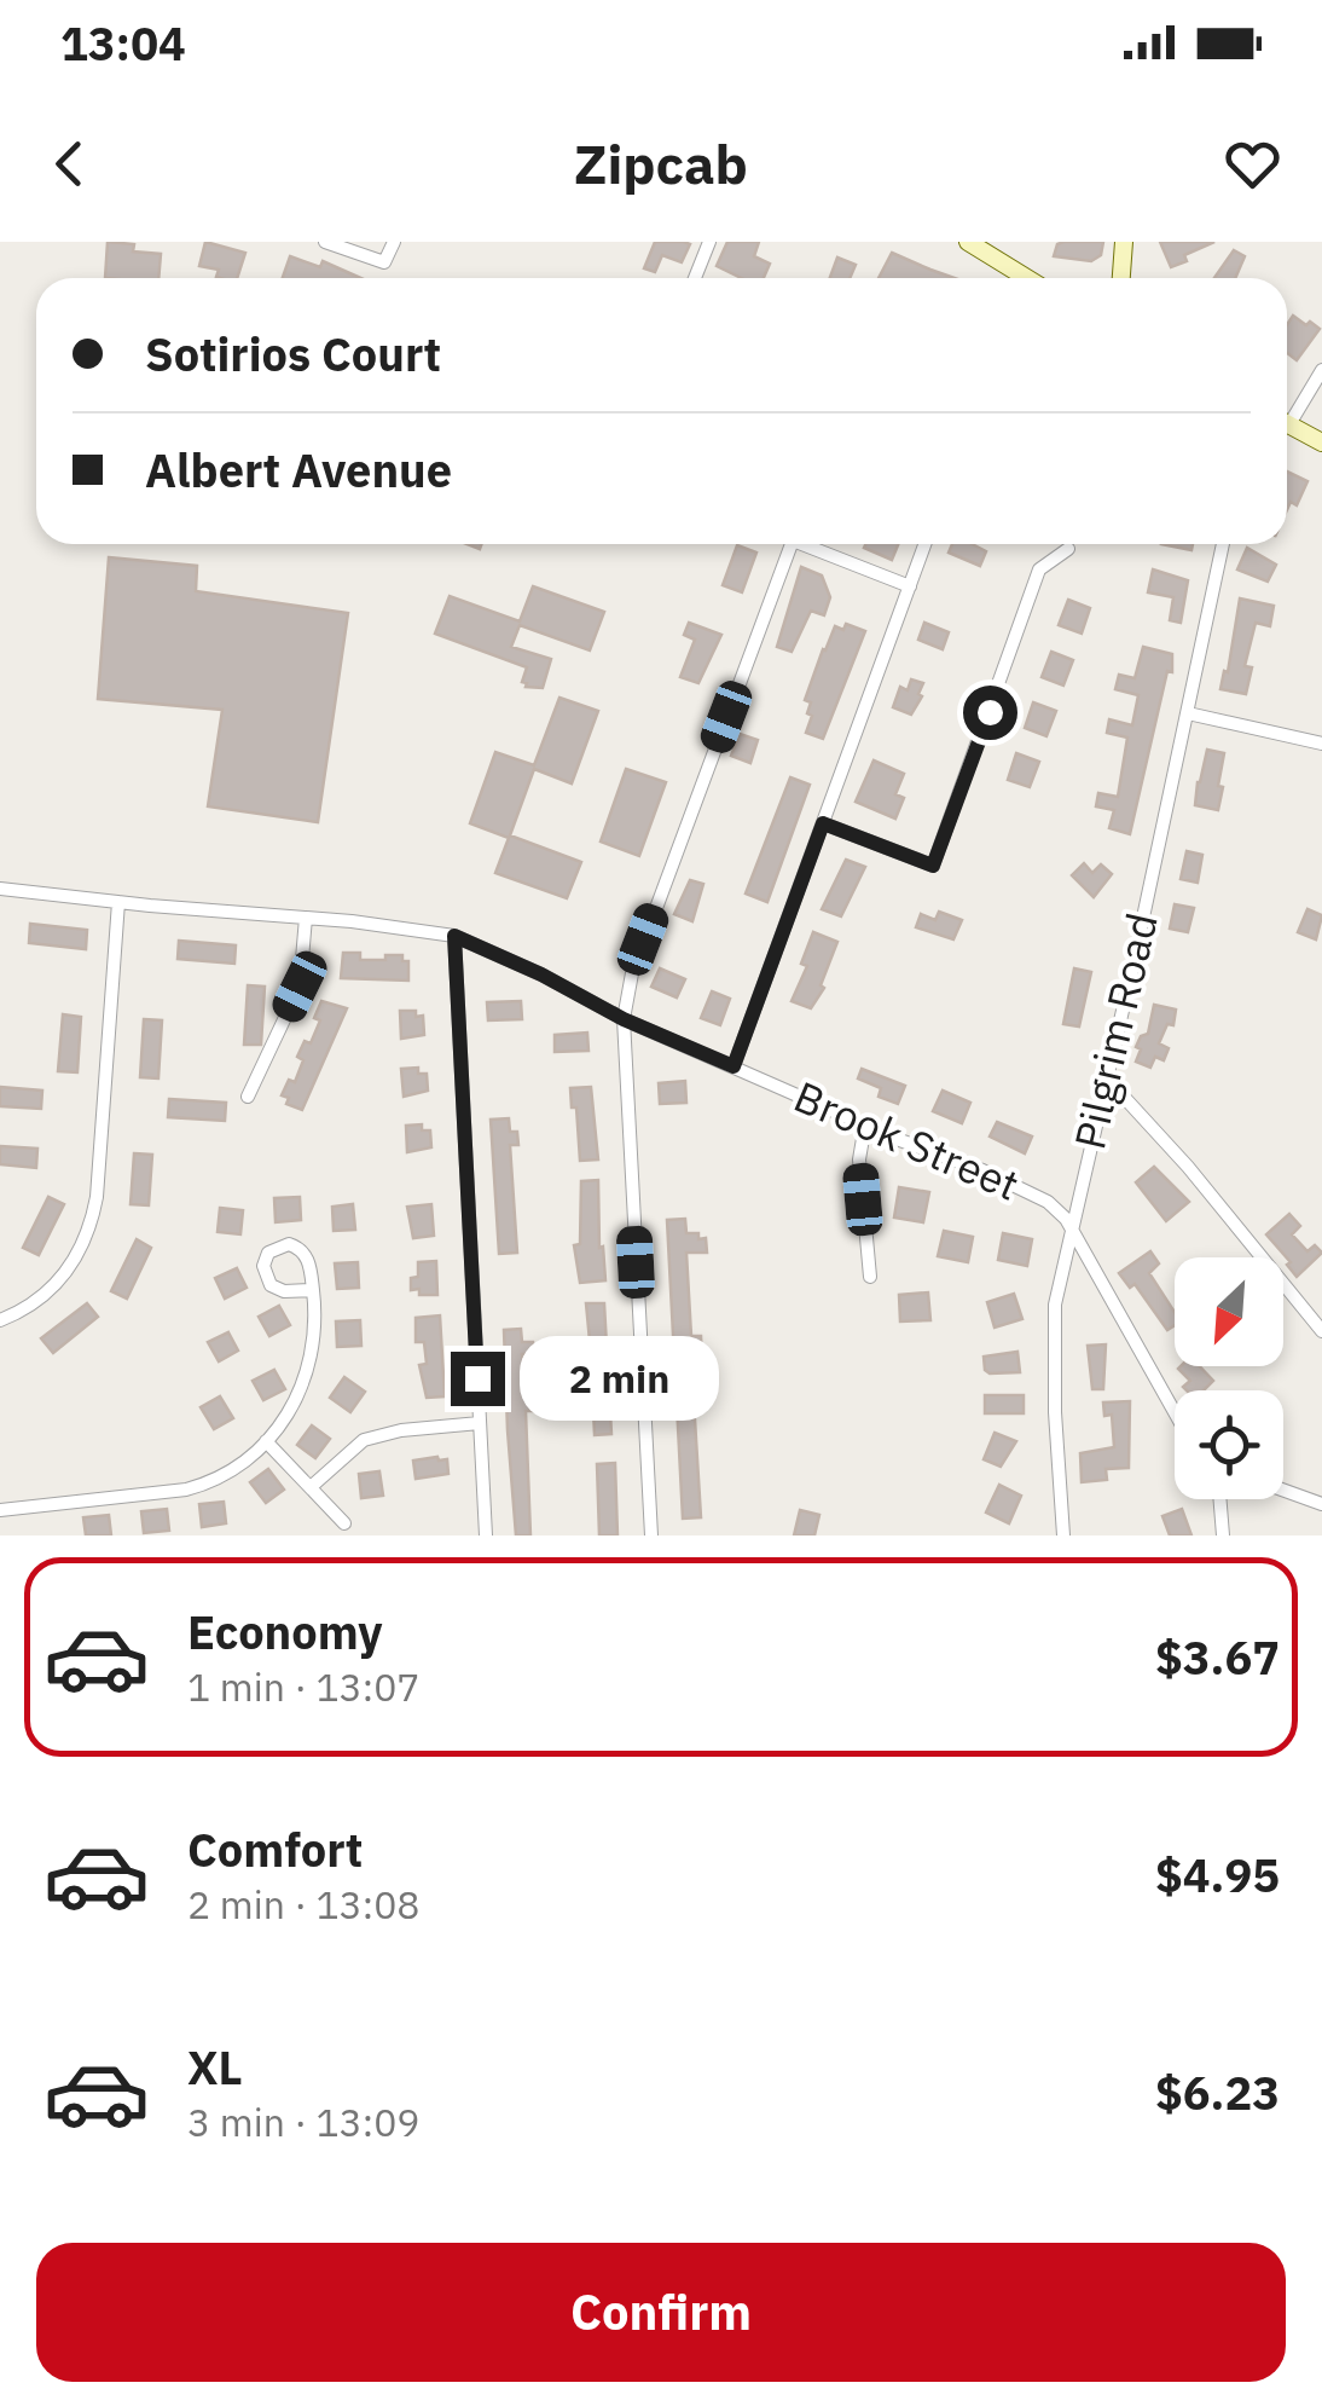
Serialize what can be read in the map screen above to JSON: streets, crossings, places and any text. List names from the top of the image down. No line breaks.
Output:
{"streets":{"street":["Pilgrim Road","Brook Street"]},"crossings":[["Pilgrim Road","Brook Street"]],"north":"bottom left","page":{"status":"13:04","header":"Zipcab","banner":["Sotirios Court","Albert Avenue"],"bubble":"2 min","list":[{"name":"Economy","note":"1 min · 13:07","value":"$3.67"},{"name":"Comfort","note":"2 min · 13:08","value":"$4.95"},{"name":"XL","note":"3 min · 13:09","value":"$6.23"}],"buttons":"Confirm"}}
